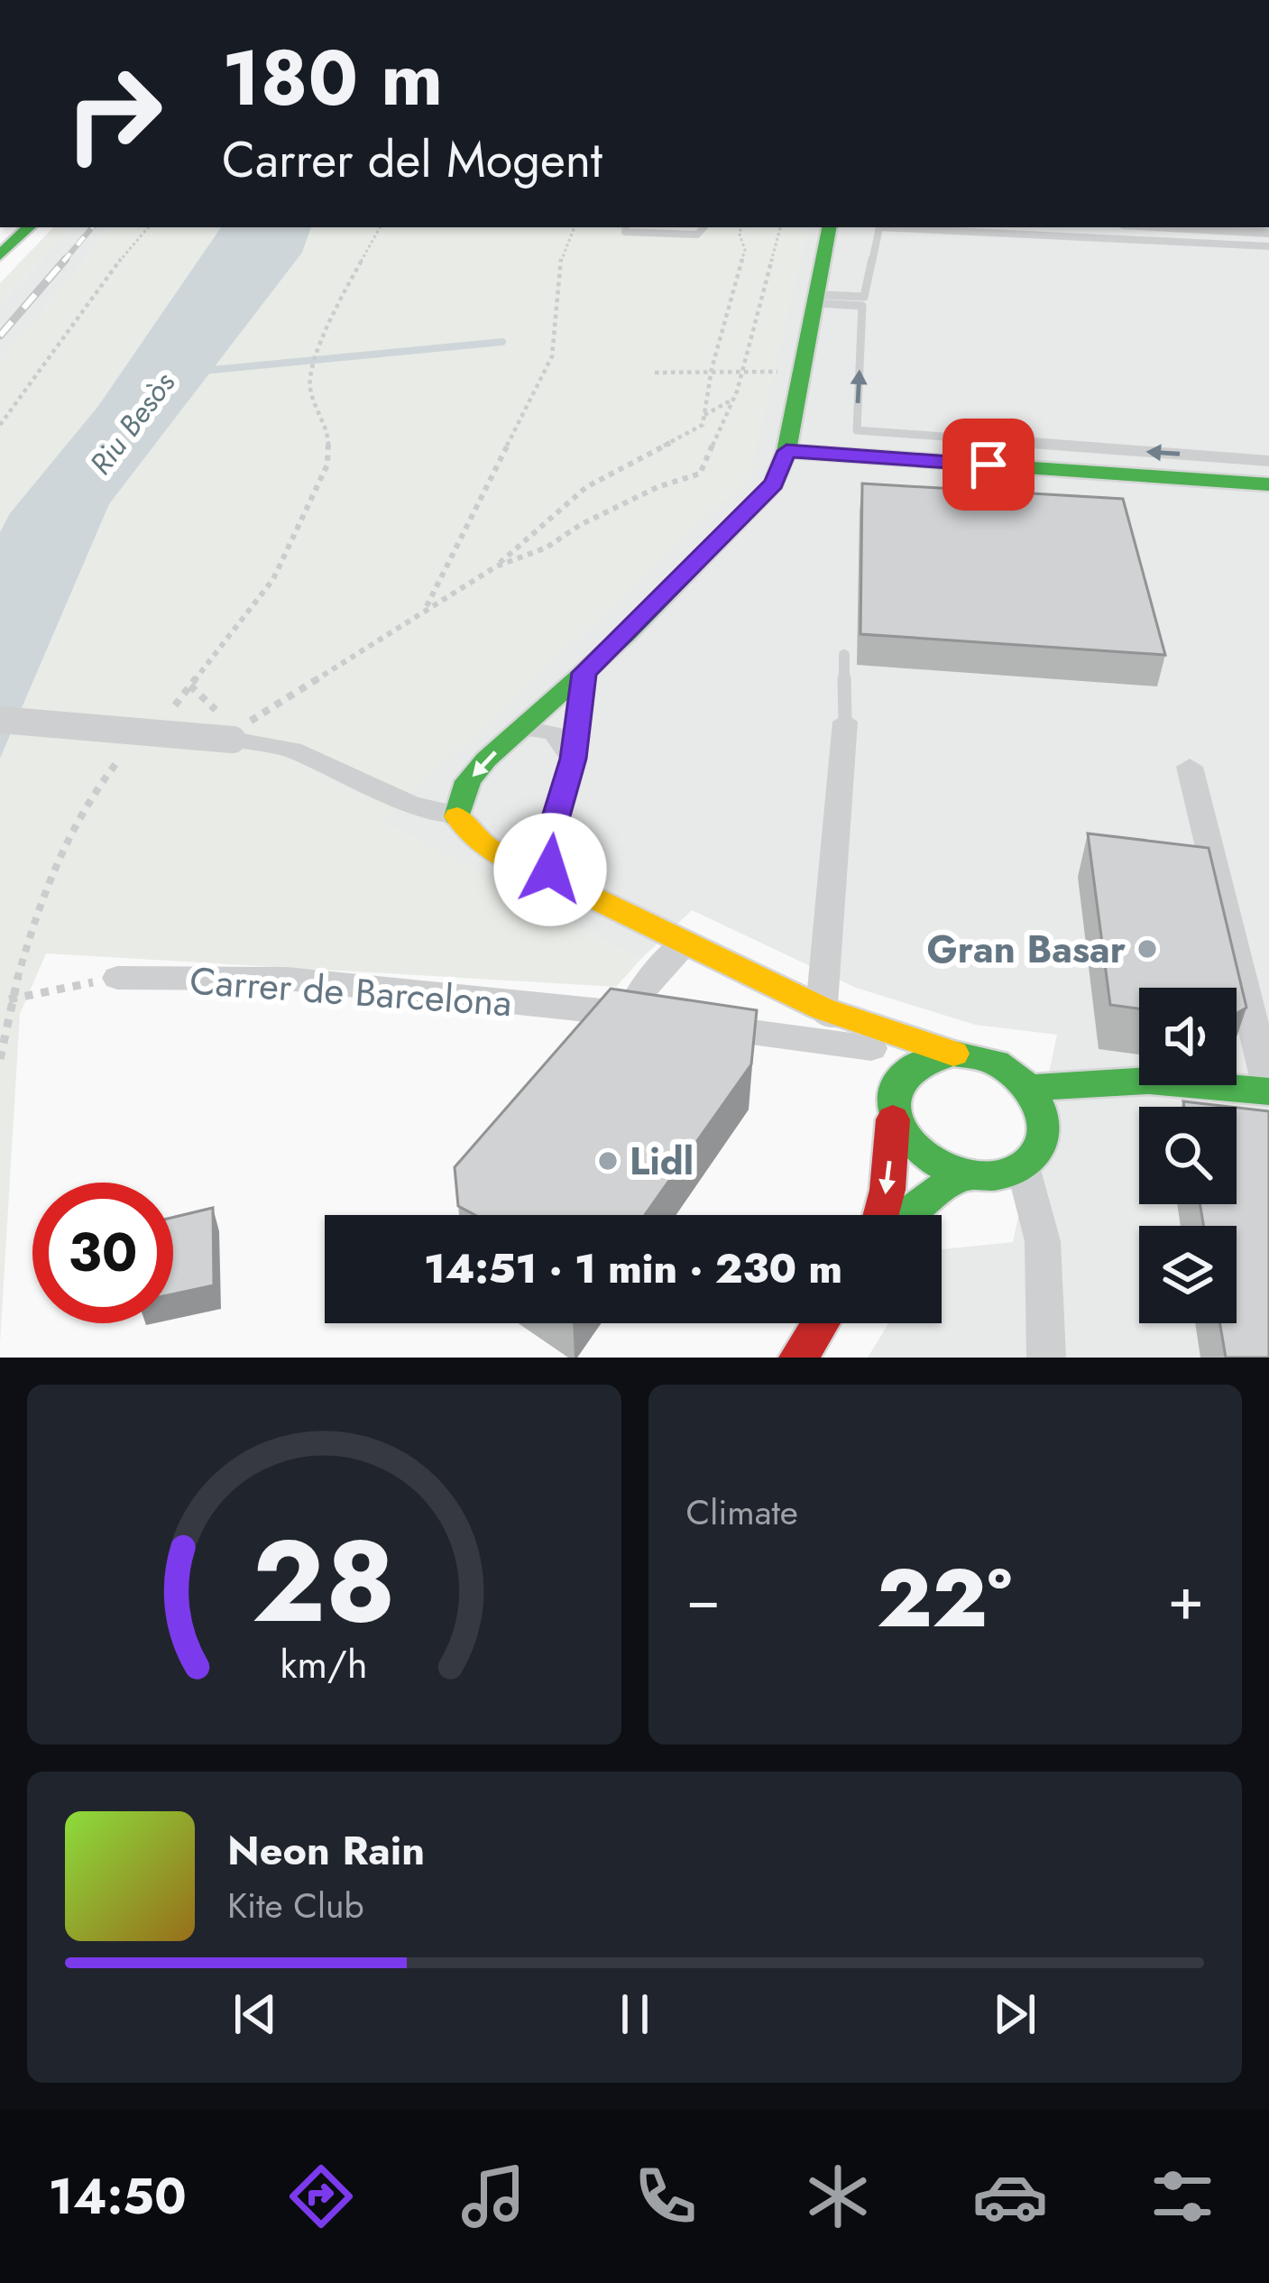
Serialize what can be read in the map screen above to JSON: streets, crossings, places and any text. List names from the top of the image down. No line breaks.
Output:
{"streets":{"street":["Carrer de Barcelona"]},"water":["Riu Besòs"],"places":["Gran Basar","Lidl"],"page":{"turn":["180 m","Carrer del Mogent"],"limit":"30","trip":"14:51 · 1 min · 230 m","tile":"Climate","heat":["−","22°","+"],"song":["Neon Rain","Kite Club"],"tabs":"14:50","gauge":["28","km/h"]}}
